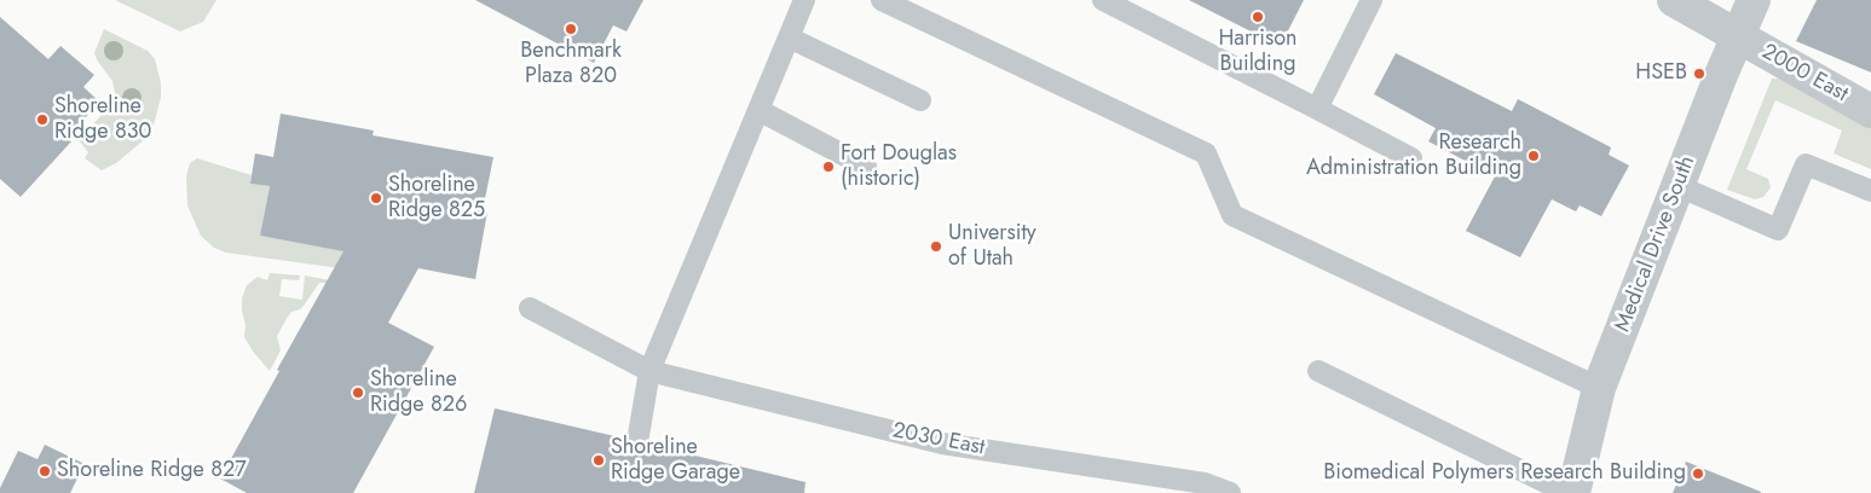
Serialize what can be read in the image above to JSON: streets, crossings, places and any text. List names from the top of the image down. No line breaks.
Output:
{"streets":{"street":["2000 East","Medical Drive South"],"lane":["2030 East"]},"crossings":[["2000 East","Medical Drive South"]],"places":["Harrison Building","Benchmark Plaza 820","HSEB","Shoreline Ridge 830","Research Administration Building","Fort Douglas (historic)","Shoreline Ridge 825","University of Utah","Shoreline Ridge 826","Shoreline Ridge Garage","Shoreline Ridge 827","Biomedical Polymers Research Building"]}
